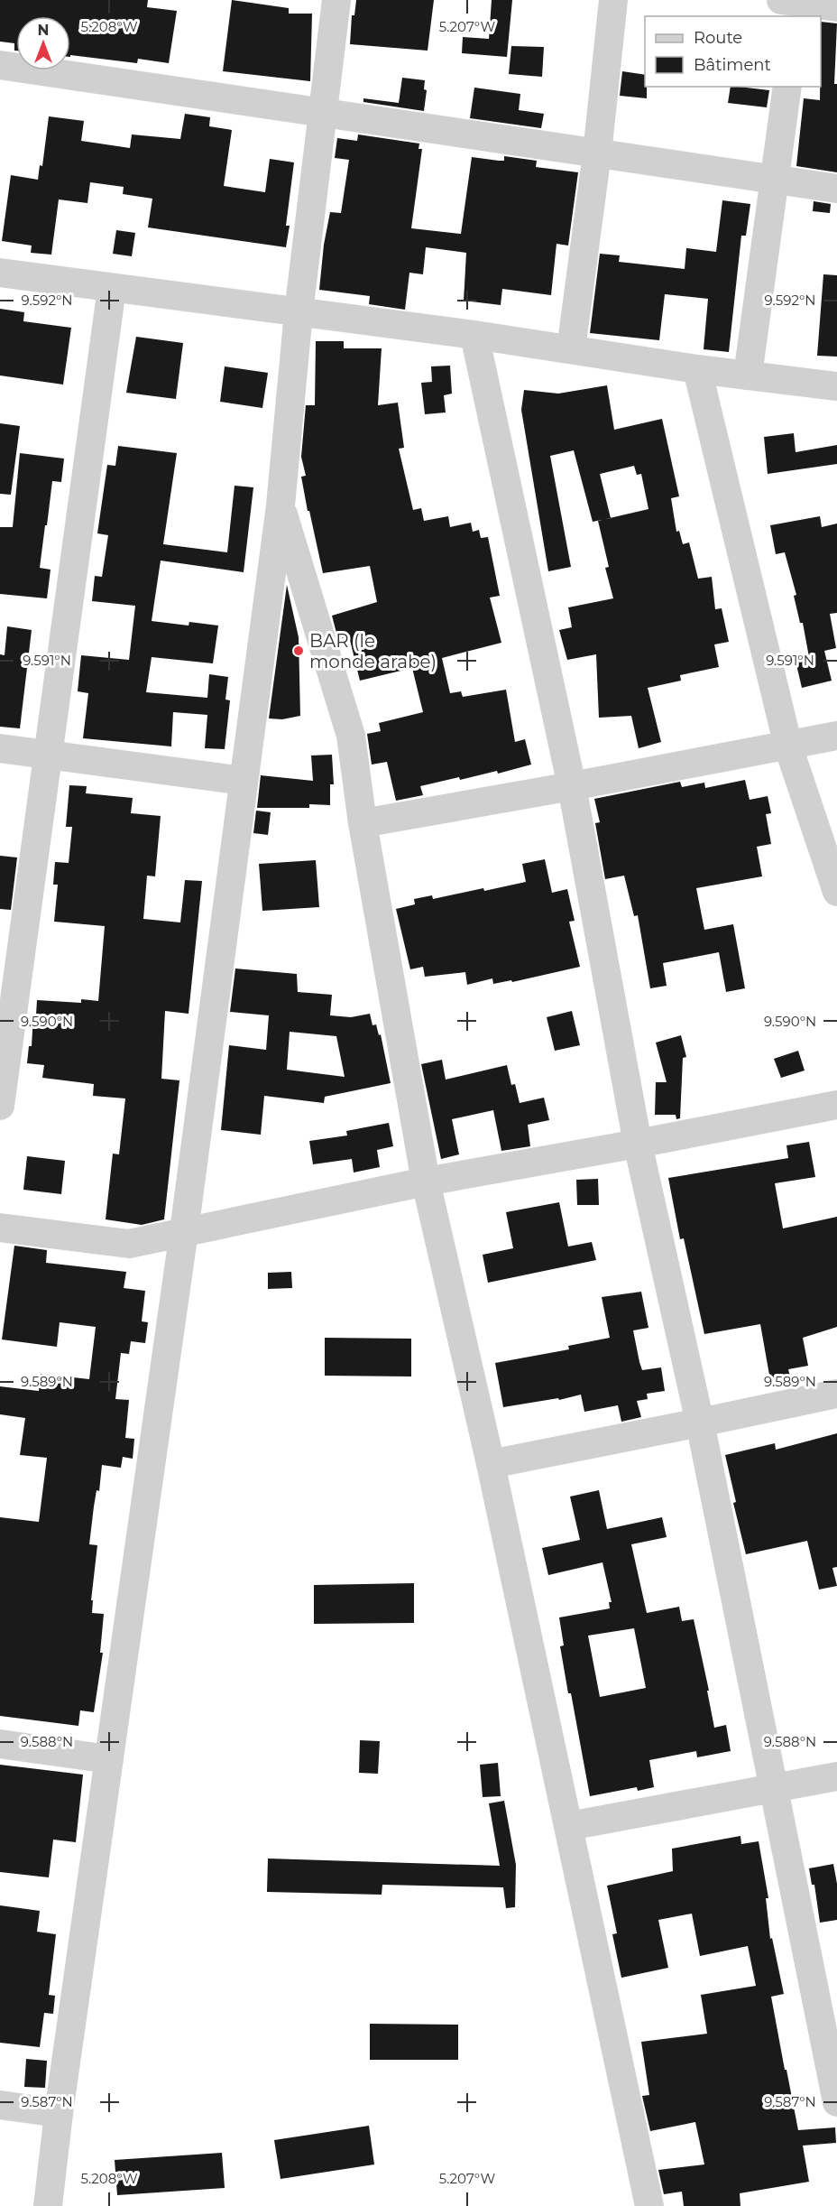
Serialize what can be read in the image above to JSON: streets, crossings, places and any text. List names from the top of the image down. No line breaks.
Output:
{"places":["BAR (le monde arabe)"],"legend":["Route","Bâtiment"],"north":"top","coordinates":["5.208°W","5.207°W","9.592°N","9.591°N","9.590°N","9.589°N","9.588°N","9.587°N"]}
